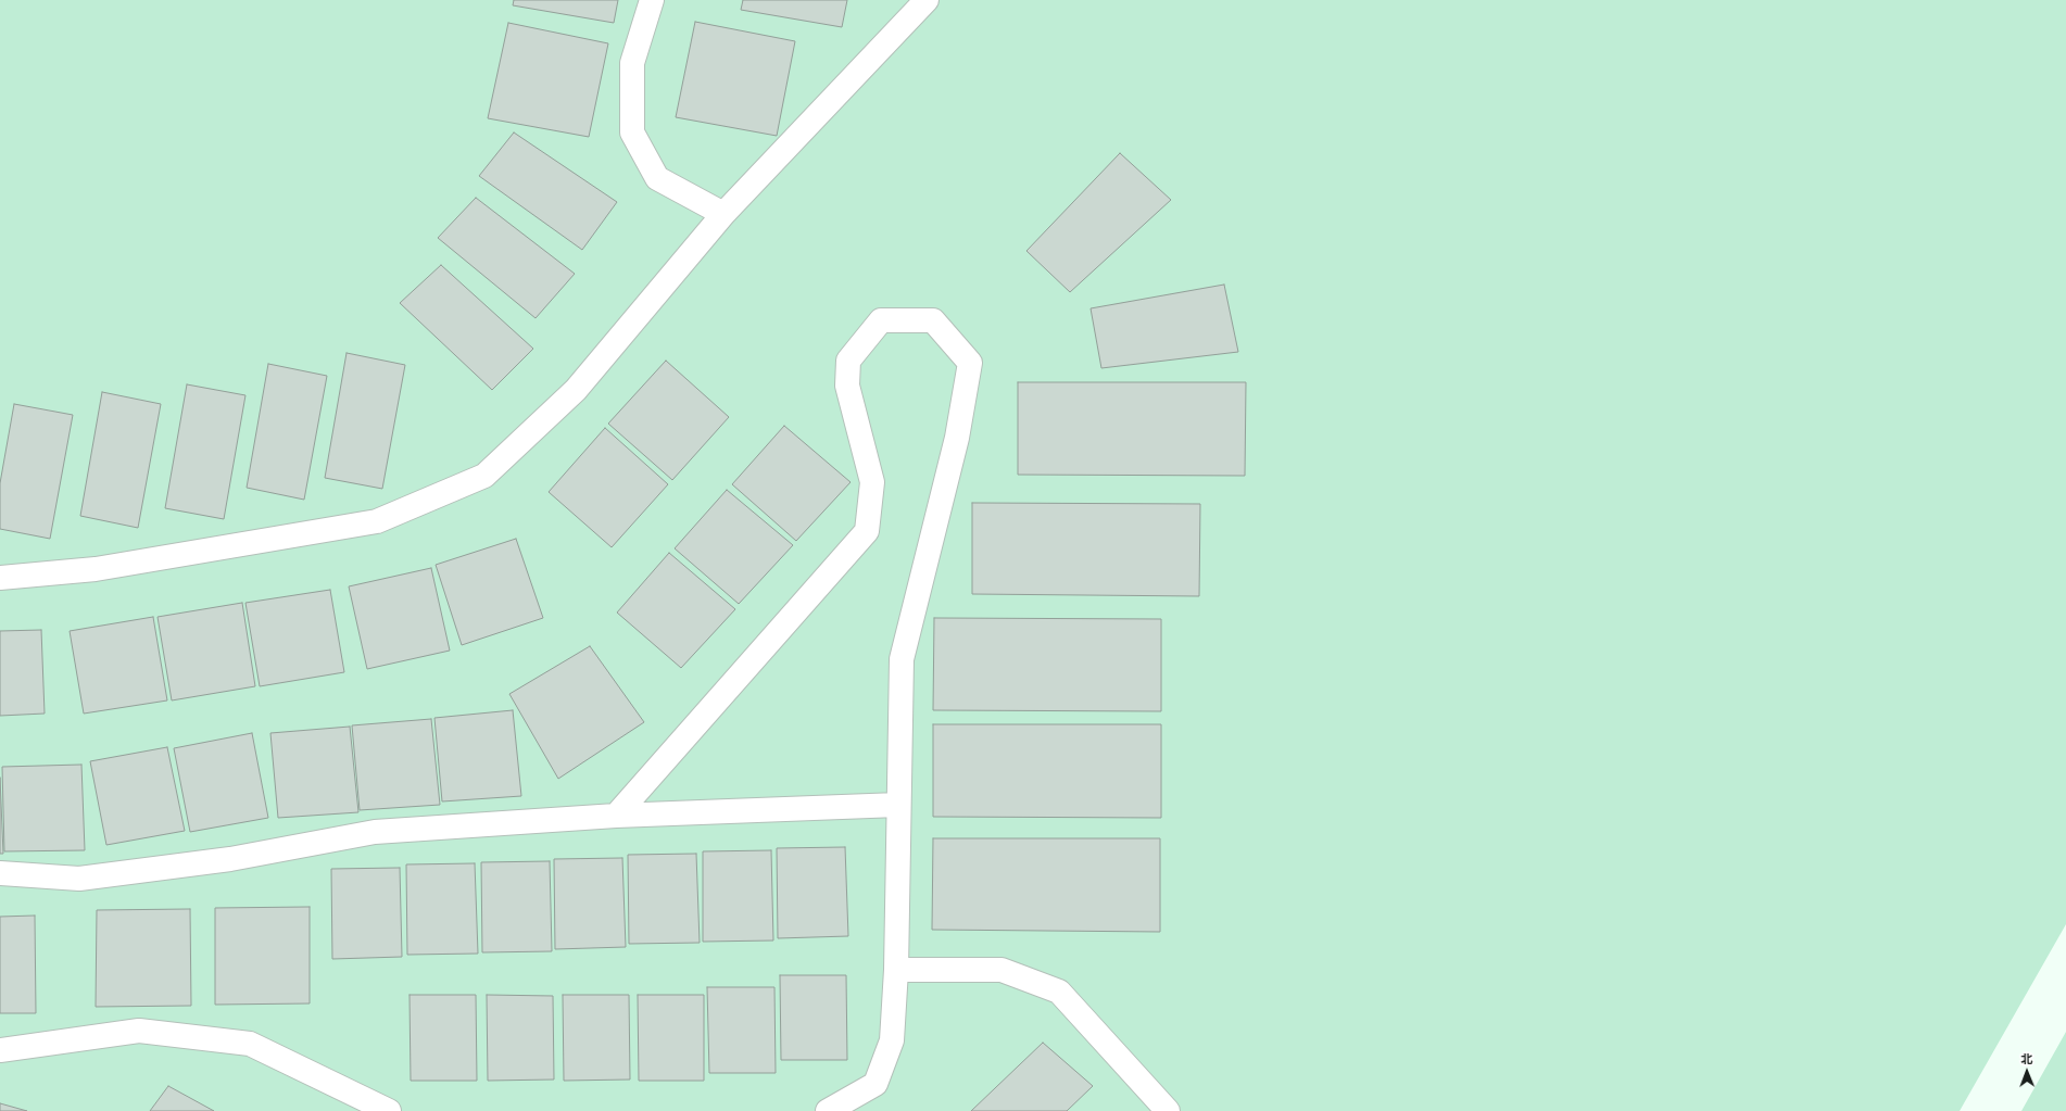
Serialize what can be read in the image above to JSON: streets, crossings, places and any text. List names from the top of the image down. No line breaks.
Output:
{"north":"top"}
